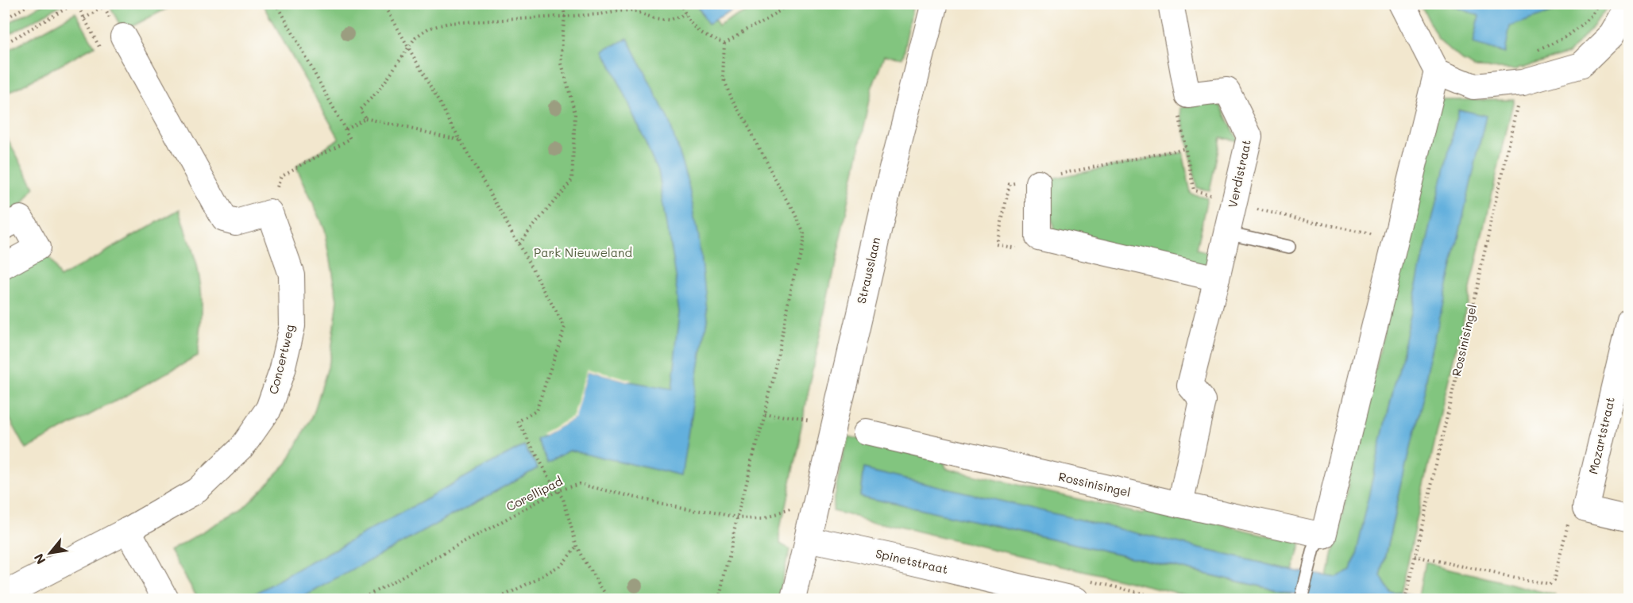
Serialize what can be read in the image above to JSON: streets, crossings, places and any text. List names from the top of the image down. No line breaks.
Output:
{"streets":{"street":["Verdistraat","Strausslaan","Rossinisingel","Concertweg","Mozartstraat","Spinetstraat"],"path":["Corellipad"]},"crossings":[["Verdistraat","Rossinisingel"],["Strausslaan","Spinetstraat"]],"parks":["Park Nieuweland"],"north":"bottom left"}
